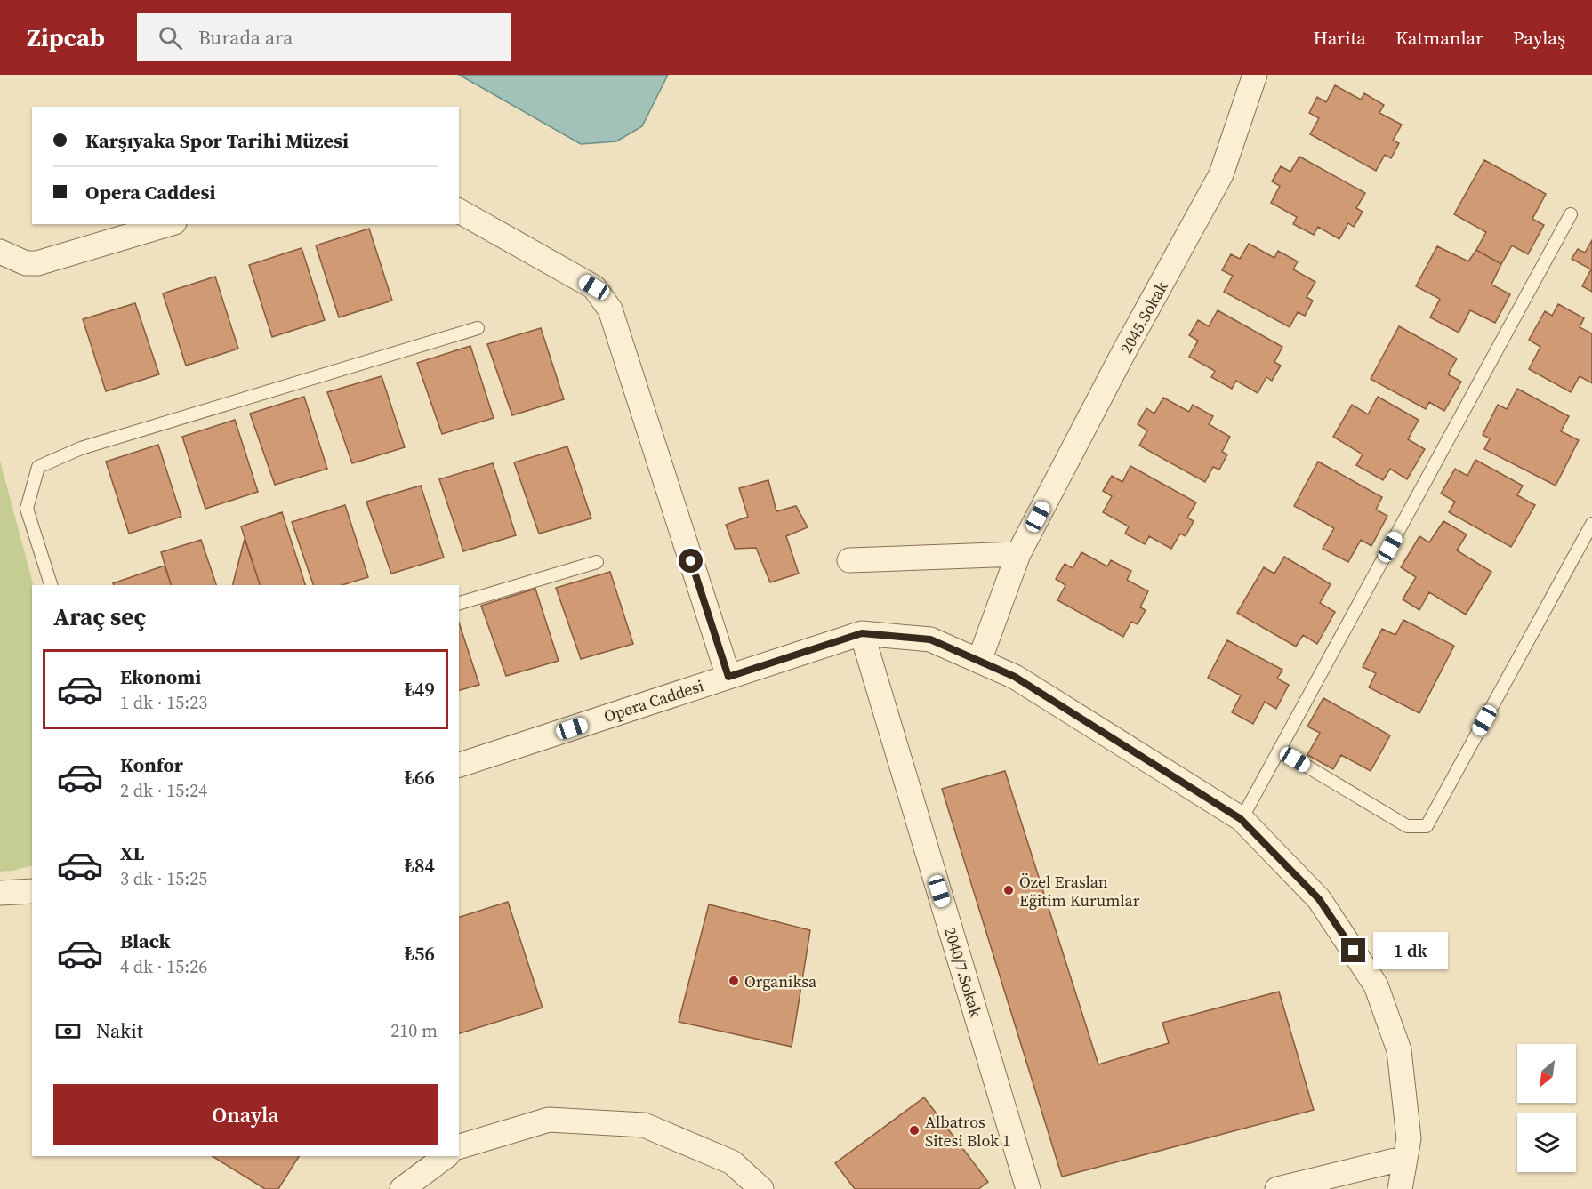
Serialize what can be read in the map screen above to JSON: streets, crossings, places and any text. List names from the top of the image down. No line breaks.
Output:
{"streets":{"street":["2045.Sokak","Opera Caddesi","2040/7.Sokak"]},"crossings":[["2045.Sokak","Opera Caddesi"],["Opera Caddesi","2040/7.Sokak"]],"places":["Özel Eraslan Eğitim Kurumlar","Organiksa","Albatros Sitesi Blok 1"],"north":"bottom left","page":{"header":"Zipcab","search":"Burada ara","nav":["Harita","Katmanlar","Paylaş"],"banner":["Karşıyaka Spor Tarihi Müzesi","Opera Caddesi"],"heading":"Araç seç","list":[{"name":"Ekonomi","note":"1 dk · 15:23","value":"₺49"},{"name":"Konfor","note":"2 dk · 15:24","value":"₺66"},{"name":"XL","note":"3 dk · 15:25","value":"₺84"},{"name":"Black","note":"4 dk · 15:26","value":"₺56"}],"bubble":"1 dk","pay":["Nakit","210 m"],"buttons":"Onayla"}}
